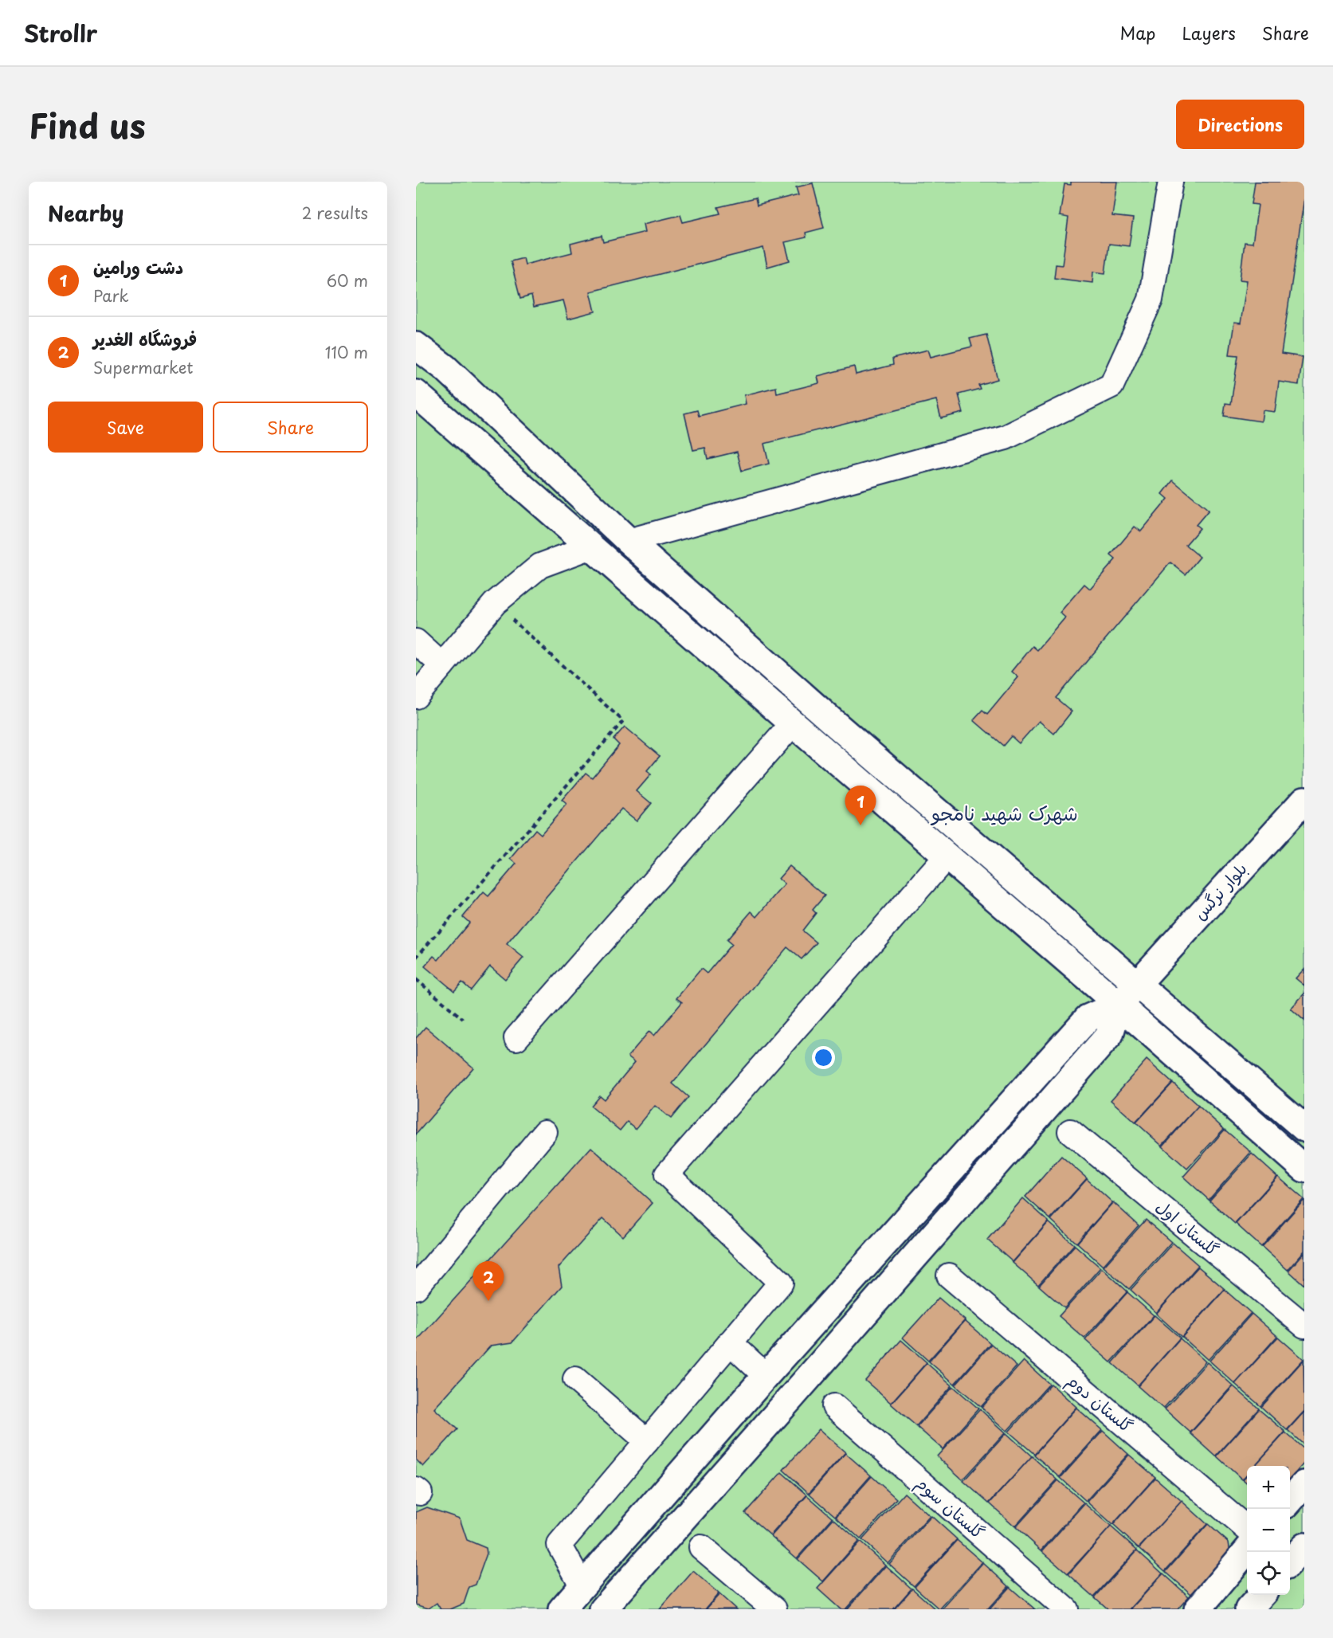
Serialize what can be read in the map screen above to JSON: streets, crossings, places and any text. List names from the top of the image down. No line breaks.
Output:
{"streets":{"street":["بلوار نرگس","گلستان اول","گلستان دوم","گلستان سوم"]},"districts":["شهرک شهید نامجو"],"page":{"header":"Strollr","nav":["Map","Layers","Share"],"title":"Find us","buttons":["Directions",["Save","Share"]],"heading":["Nearby","2 results"],"list":[{"mark":"1","name":"دشت ورامین","note":"Park","value":"60 m"},{"mark":"2","name":"فروشگاه الغدیر","note":"Supermarket","value":"110 m"}],"pins":["1","2"],"map_buttons":["+","−"]}}
